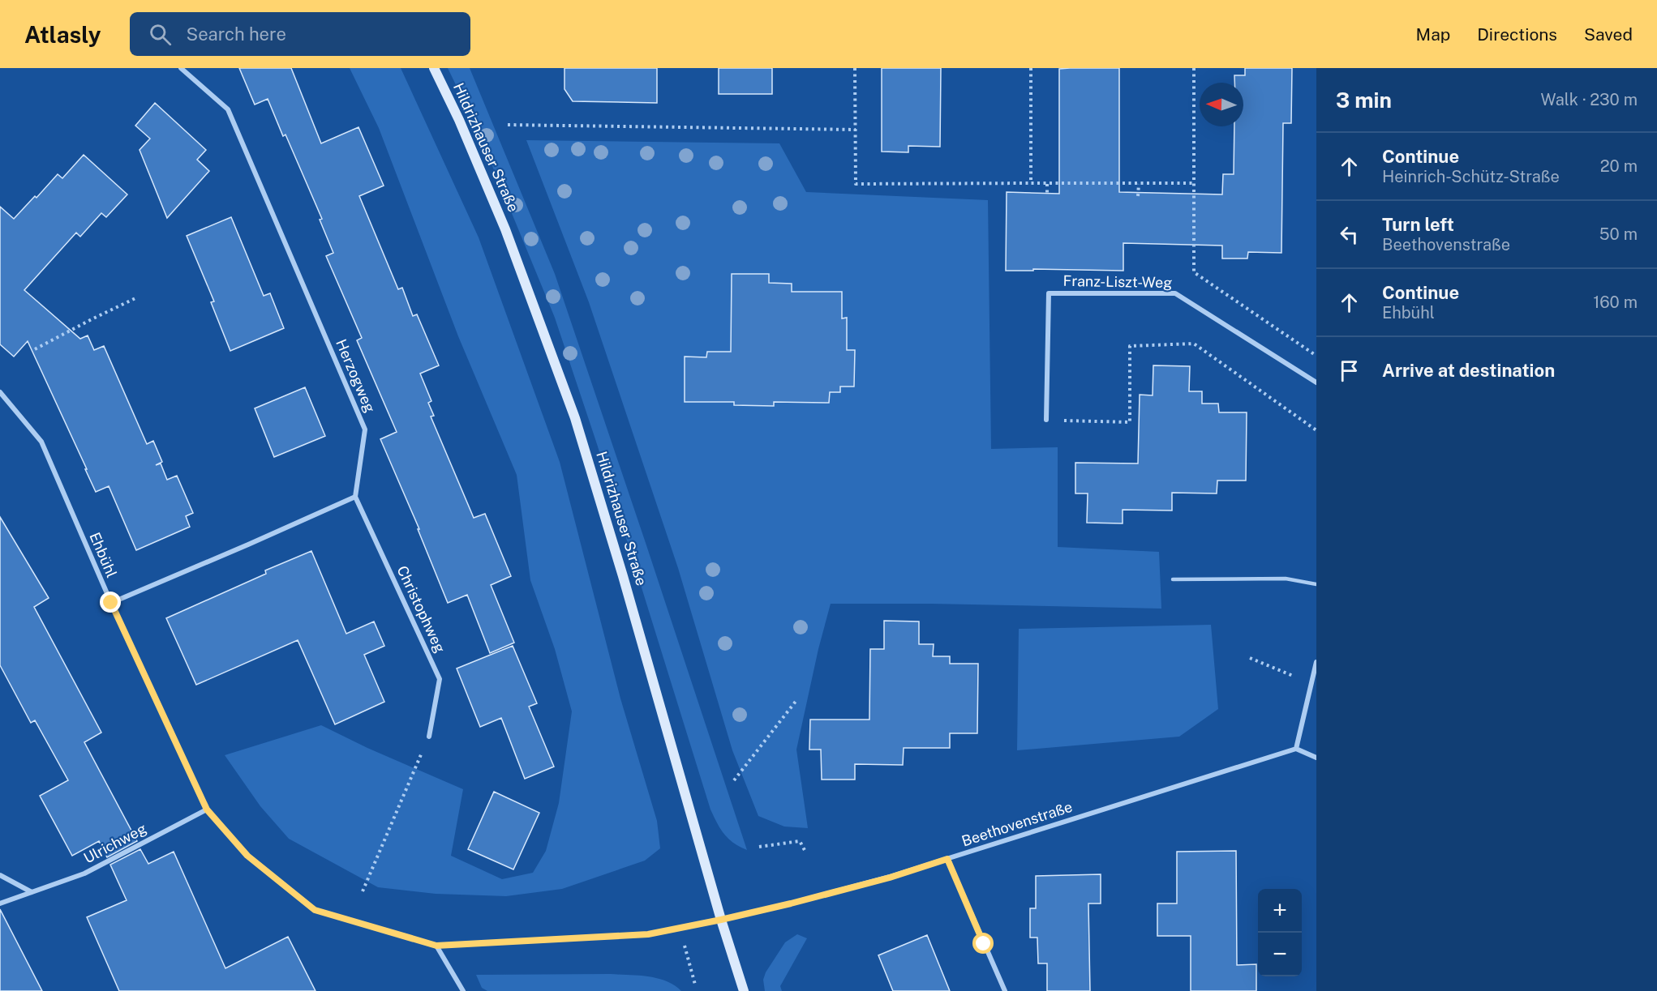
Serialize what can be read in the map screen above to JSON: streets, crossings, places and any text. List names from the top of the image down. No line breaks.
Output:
{"streets":{"main road":["Hildrizhauser Straße"],"street":["Franz-Liszt-Weg","Herzogweg","Ehbühl","Christophweg","Beethovenstraße","Ulrichweg"]},"crossings":[["Hildrizhauser Straße","Ehbühl"],["Hildrizhauser Straße","Beethovenstraße"],["Herzogweg","Christophweg"],["Ehbühl","Beethovenstraße"],["Ehbühl","Ulrichweg"]],"north":"left","page":{"header":"Atlasly","search":"Search here","nav":["Map","Directions","Saved"],"heading":["3 min","Walk · 230 m"],"list":[["Continue","Heinrich-Schütz-Straße","20 m"],["Turn left","Beethovenstraße","50 m"],["Continue","Ehbühl","160 m"],"Arrive at destination"],"map_buttons":["+","−"]}}
